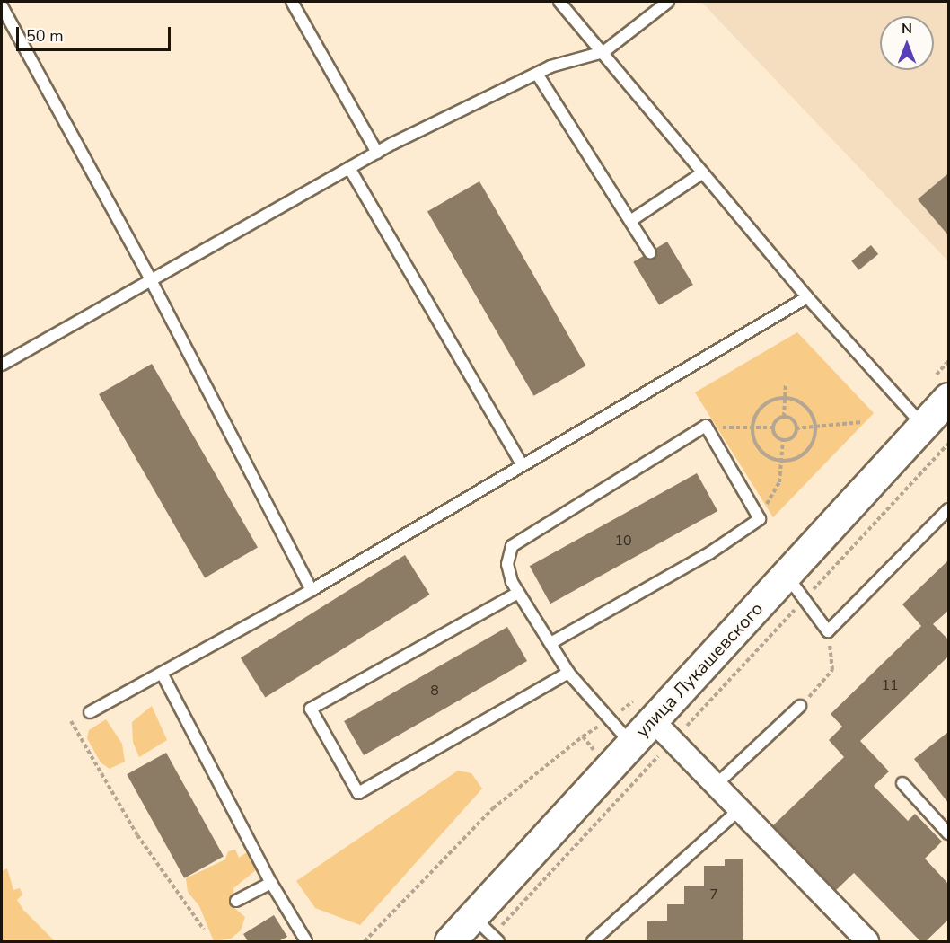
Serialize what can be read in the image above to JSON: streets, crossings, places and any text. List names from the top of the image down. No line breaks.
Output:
{"streets":{"main road":["улица Лукашевского"]},"house_numbers":["10","11","8","7"],"scale_bar":"50 m","north":"top"}
